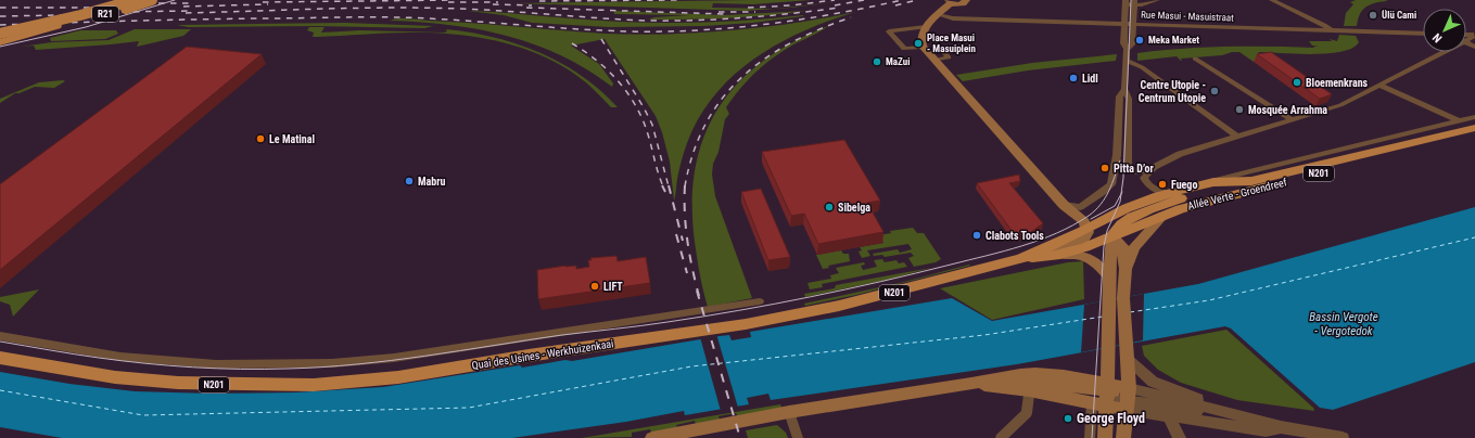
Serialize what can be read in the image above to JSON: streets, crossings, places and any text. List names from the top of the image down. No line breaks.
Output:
{"streets":{"main road":["R21","N201","Allée Verte - Groendreef","Quai des Usines - Werkhuizenkaai"],"street":["Rue Masui - Masuistraat"]},"crossings":[["N201","Allée Verte - Groendreef"],["N201","Quai des Usines - Werkhuizenkaai"],["Allée Verte - Groendreef","Quai des Usines - Werkhuizenkaai"]],"water":["Bassin Vergote - Vergotedok"],"places":["Ülü Cami","Meka Market","Place Masui - Masuiplein","MaZui","Lidl","Bloemenkrans","Centre Utopie - Centrum Utopie","Mosquée Arrahma","Le Matinal","Pitta D’or","Mabru","Fuego","Sibelga","Clabots Tools","LIFT","George Floyd"],"north":"bottom left"}
